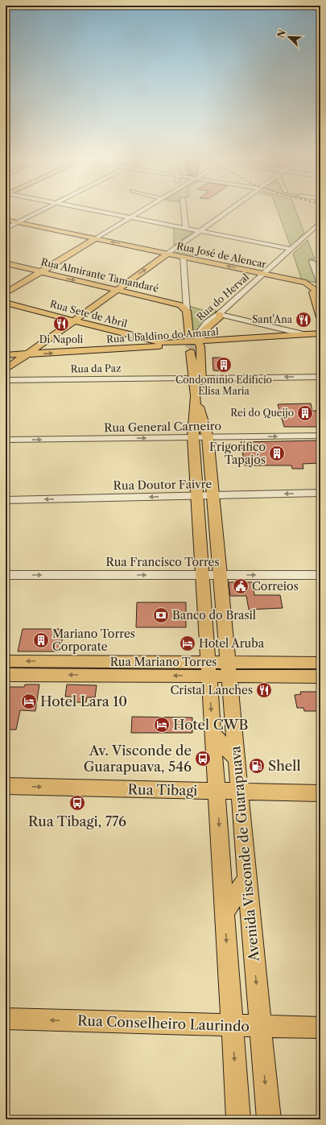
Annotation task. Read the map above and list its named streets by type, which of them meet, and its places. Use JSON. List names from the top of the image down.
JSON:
{
  "streets": {
    "main road": [
      "Rua José de Alencar",
      "Rua Almirante Tamandaré",
      "Rua Sete de Abril",
      "Rua Ubaldino do Amaral",
      "Rua Mariano Torres",
      "Rua Tibagi",
      "Avenida Visconde de Guarapuava",
      "Rua Conselheiro Laurindo"
    ],
    "street": [
      "Rua do Herval",
      "Rua da Paz",
      "Rua General Carneiro",
      "Rua Doutor Faivre",
      "Rua Francisco Torres"
    ]
  },
  "crossings": [
    ["Rua José de Alencar", "Rua do Herval"],
    ["Rua Sete de Abril", "Rua Ubaldino do Amaral"],
    ["Rua General Carneiro", "Avenida Visconde de Guarapuava"],
    ["Rua Doutor Faivre", "Avenida Visconde de Guarapuava"],
    ["Rua Francisco Torres", "Avenida Visconde de Guarapuava"],
    ["Rua Mariano Torres", "Avenida Visconde de Guarapuava"],
    ["Rua Tibagi", "Avenida Visconde de Guarapuava"],
    ["Avenida Visconde de Guarapuava", "Rua Conselheiro Laurindo"]
  ],
  "one_way": [
    "Rua José de Alencar",
    "Rua Almirante Tamandaré",
    "Rua Doutor Faivre",
    "Rua Francisco Torres",
    "Rua Mariano Torres",
    "Rua Tibagi",
    "Avenida Visconde de Guarapuava",
    "Rua Conselheiro Laurindo"
  ],
  "places": {
    "restaurant": ["Sant'Ana", "Di Napoli", "Cristal Lanches"],
    "building": [
      "Condomínio Edifício Elisa Maria",
      "Rei do Queijo",
      "Frigorífico Tapajós",
      "Mariano Torres Corporate"
    ],
    "public building": ["Correios"],
    "bank": ["Banco do Brasil"],
    "hotel": ["Hotel Aruba", "Hotel Lara 10", "Hotel CWB"],
    "bus stop": ["Av. Visconde de Guarapuava, 546", "Rua Tibagi, 776"],
    "fuel station": ["Shell"]
  },
  "north": "top left"
}
